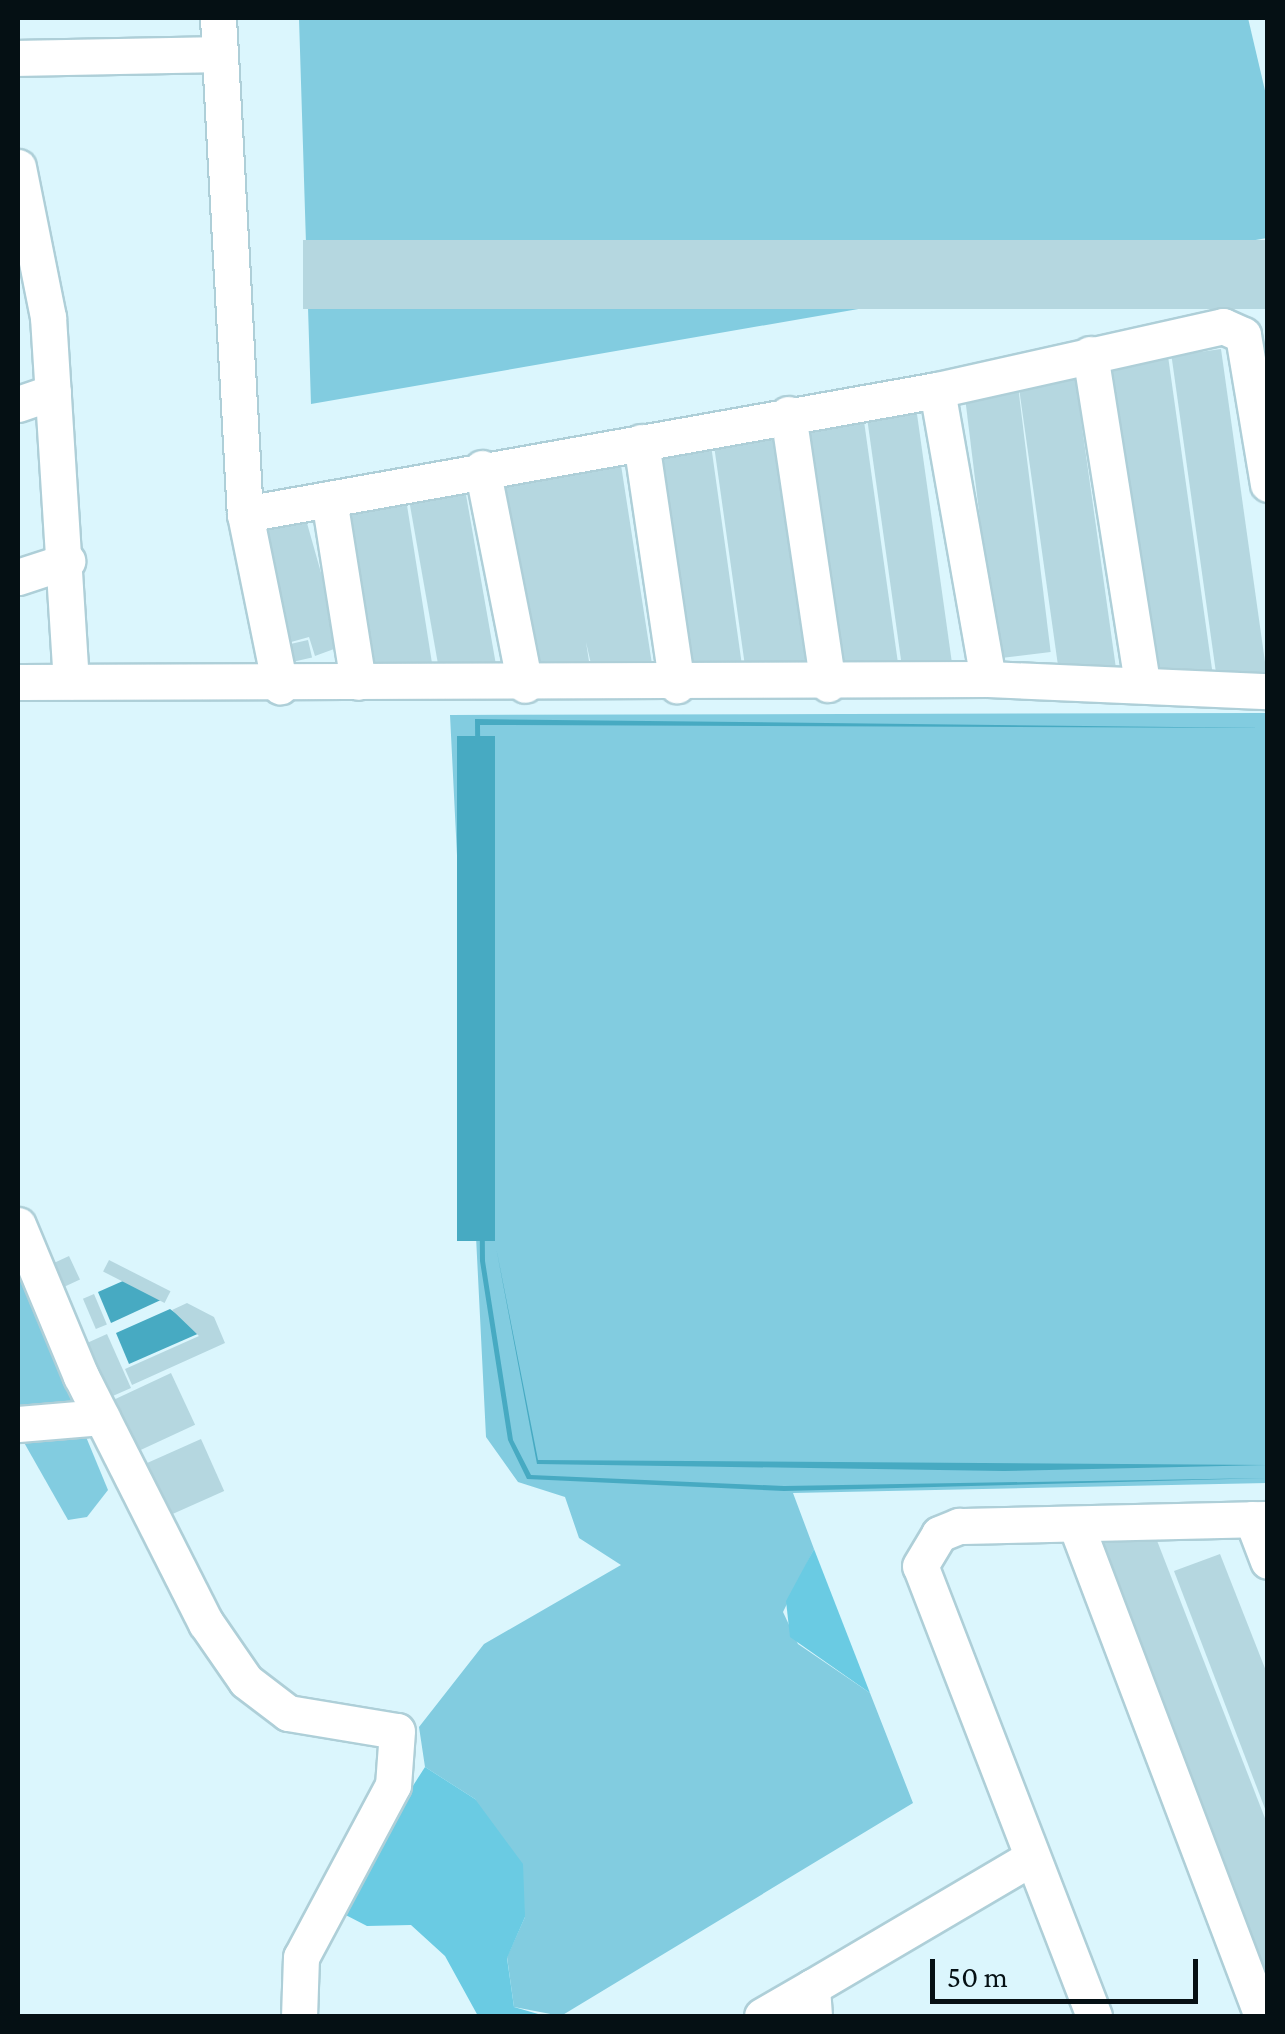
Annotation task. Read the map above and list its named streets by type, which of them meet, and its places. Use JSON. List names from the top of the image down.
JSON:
{
  "scale_bar": "50 m"
}
